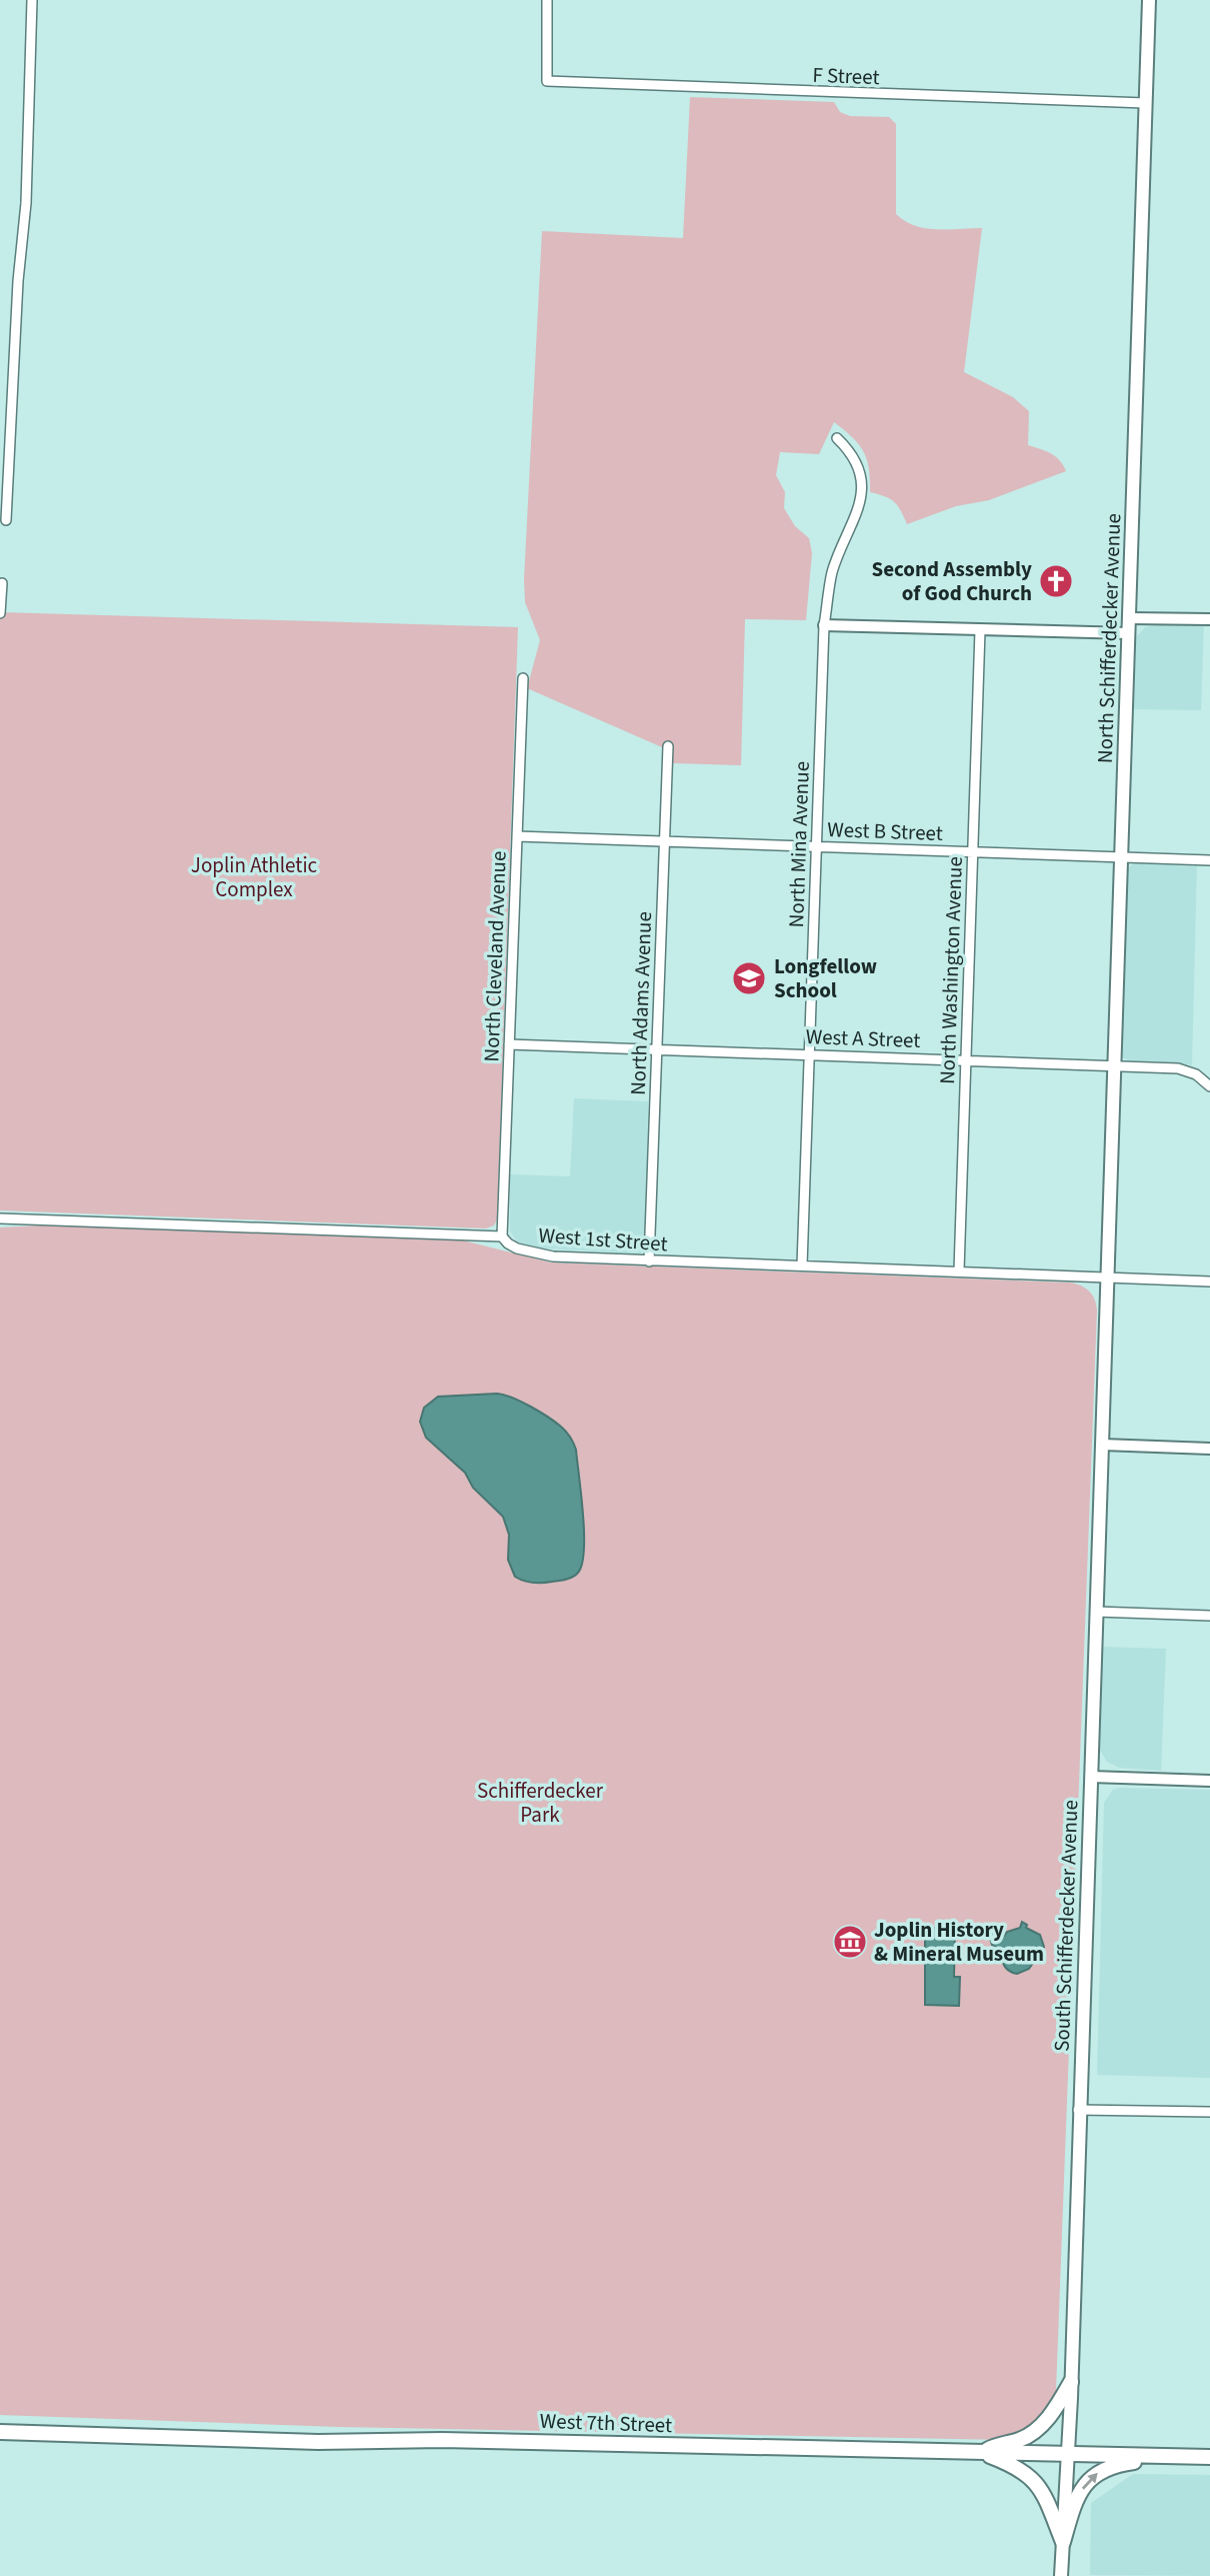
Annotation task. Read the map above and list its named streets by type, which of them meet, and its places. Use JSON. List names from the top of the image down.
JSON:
{
  "streets": {
    "main road": ["North Schifferdecker Avenue", "South Schifferdecker Avenue", "West 7th Street"],
    "street": [
      "F Street",
      "West B Street",
      "North Mina Avenue",
      "North Cleveland Avenue",
      "North Washington Avenue",
      "North Adams Avenue",
      "West A Street",
      "West 1st Street"
    ]
  },
  "crossings": [
    ["F Street", "North Schifferdecker Avenue"],
    ["North Schifferdecker Avenue", "West B Street"],
    ["North Schifferdecker Avenue", "West A Street"],
    ["North Schifferdecker Avenue", "West 1st Street"],
    ["North Schifferdecker Avenue", "South Schifferdecker Avenue"],
    ["West B Street", "North Mina Avenue"],
    ["West B Street", "North Cleveland Avenue"],
    ["West B Street", "North Washington Avenue"],
    ["West B Street", "North Adams Avenue"],
    ["North Mina Avenue", "West A Street"],
    ["North Mina Avenue", "West 1st Street"],
    ["North Cleveland Avenue", "West A Street"],
    ["North Cleveland Avenue", "West 1st Street"],
    ["North Washington Avenue", "West A Street"],
    ["North Washington Avenue", "West 1st Street"],
    ["North Adams Avenue", "West A Street"],
    ["North Adams Avenue", "West 1st Street"],
    ["West 1st Street", "South Schifferdecker Avenue"],
    ["South Schifferdecker Avenue", "West 7th Street"]
  ],
  "parks": ["Joplin Athletic Complex", "Schifferdecker Park"],
  "places": {
    "church": ["Second Assembly of God Church"],
    "school or university": ["Longfellow School"],
    "museum": ["Joplin History & Mineral Museum"]
  }
}
